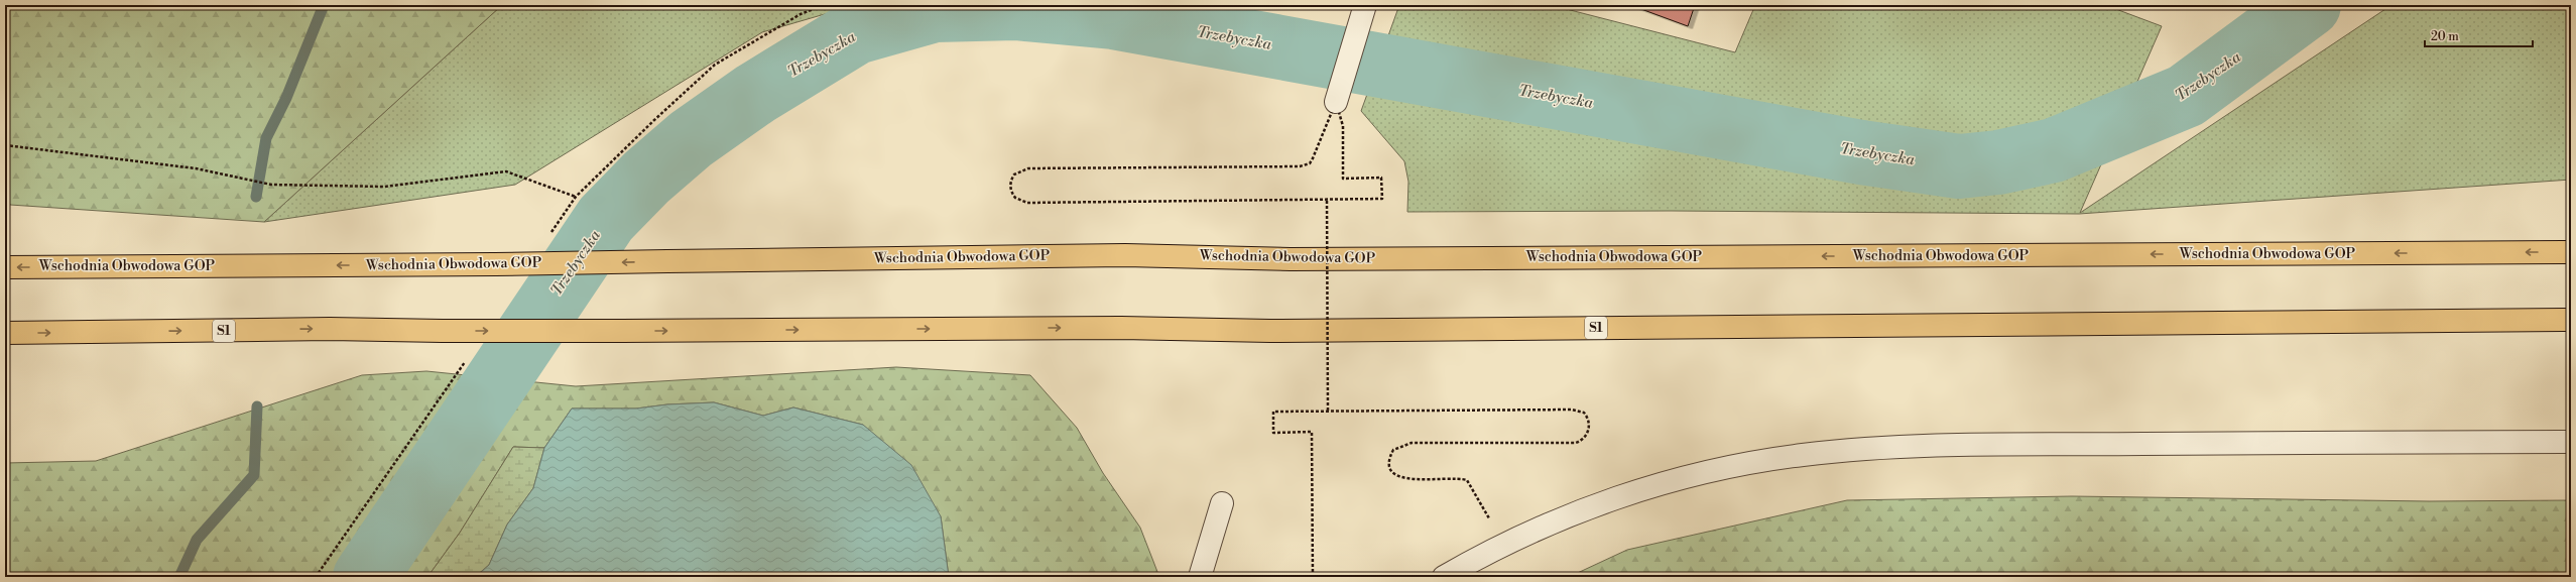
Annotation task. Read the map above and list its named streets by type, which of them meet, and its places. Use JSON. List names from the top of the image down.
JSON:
{
  "streets": {
    "highway": ["Wschodnia Obwodowa GOP", "S1"]
  },
  "water": ["Trzebyczka"],
  "scale_bar": "20 m"
}
